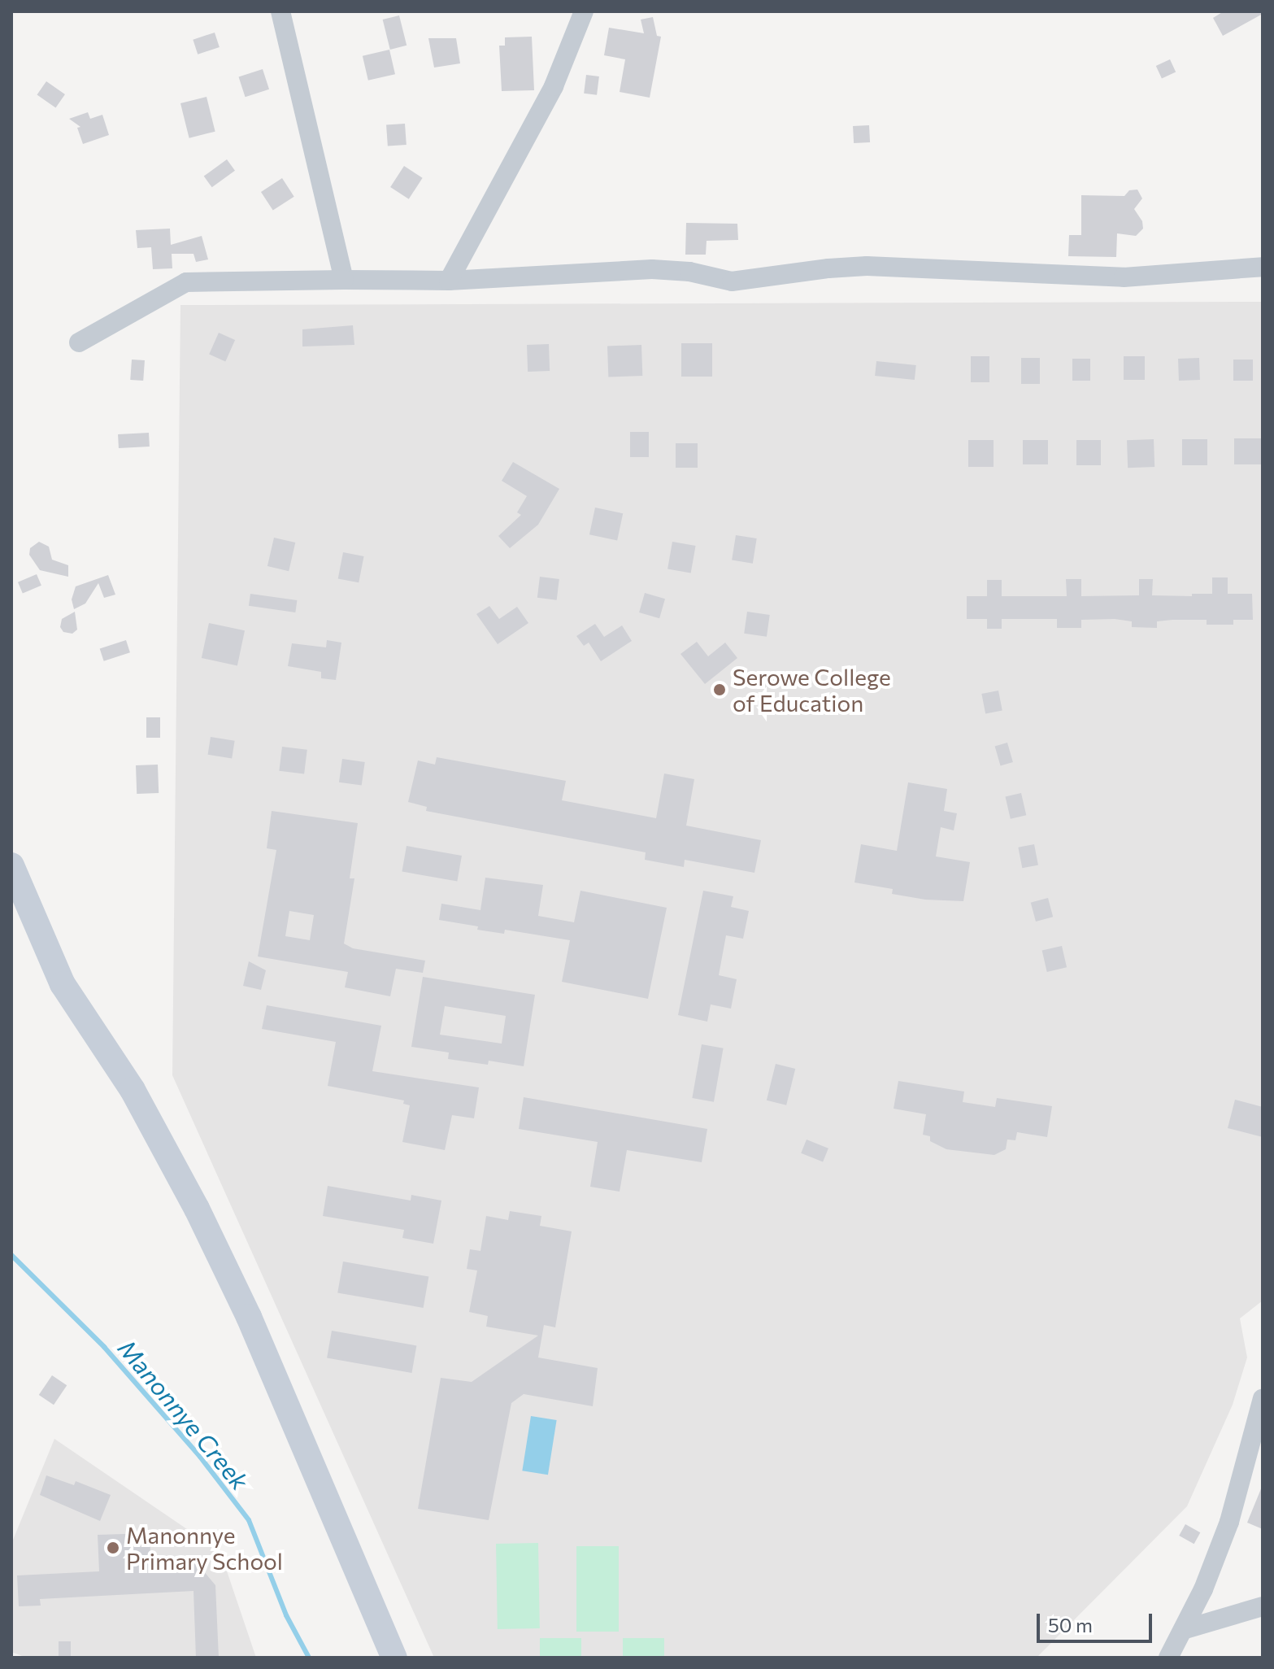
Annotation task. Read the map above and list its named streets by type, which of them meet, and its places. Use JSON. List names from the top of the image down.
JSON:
{
  "water": ["Manonnye Creek"],
  "places": ["Serowe College of Education", "Manonnye Primary School"],
  "scale_bar": "50 m"
}
